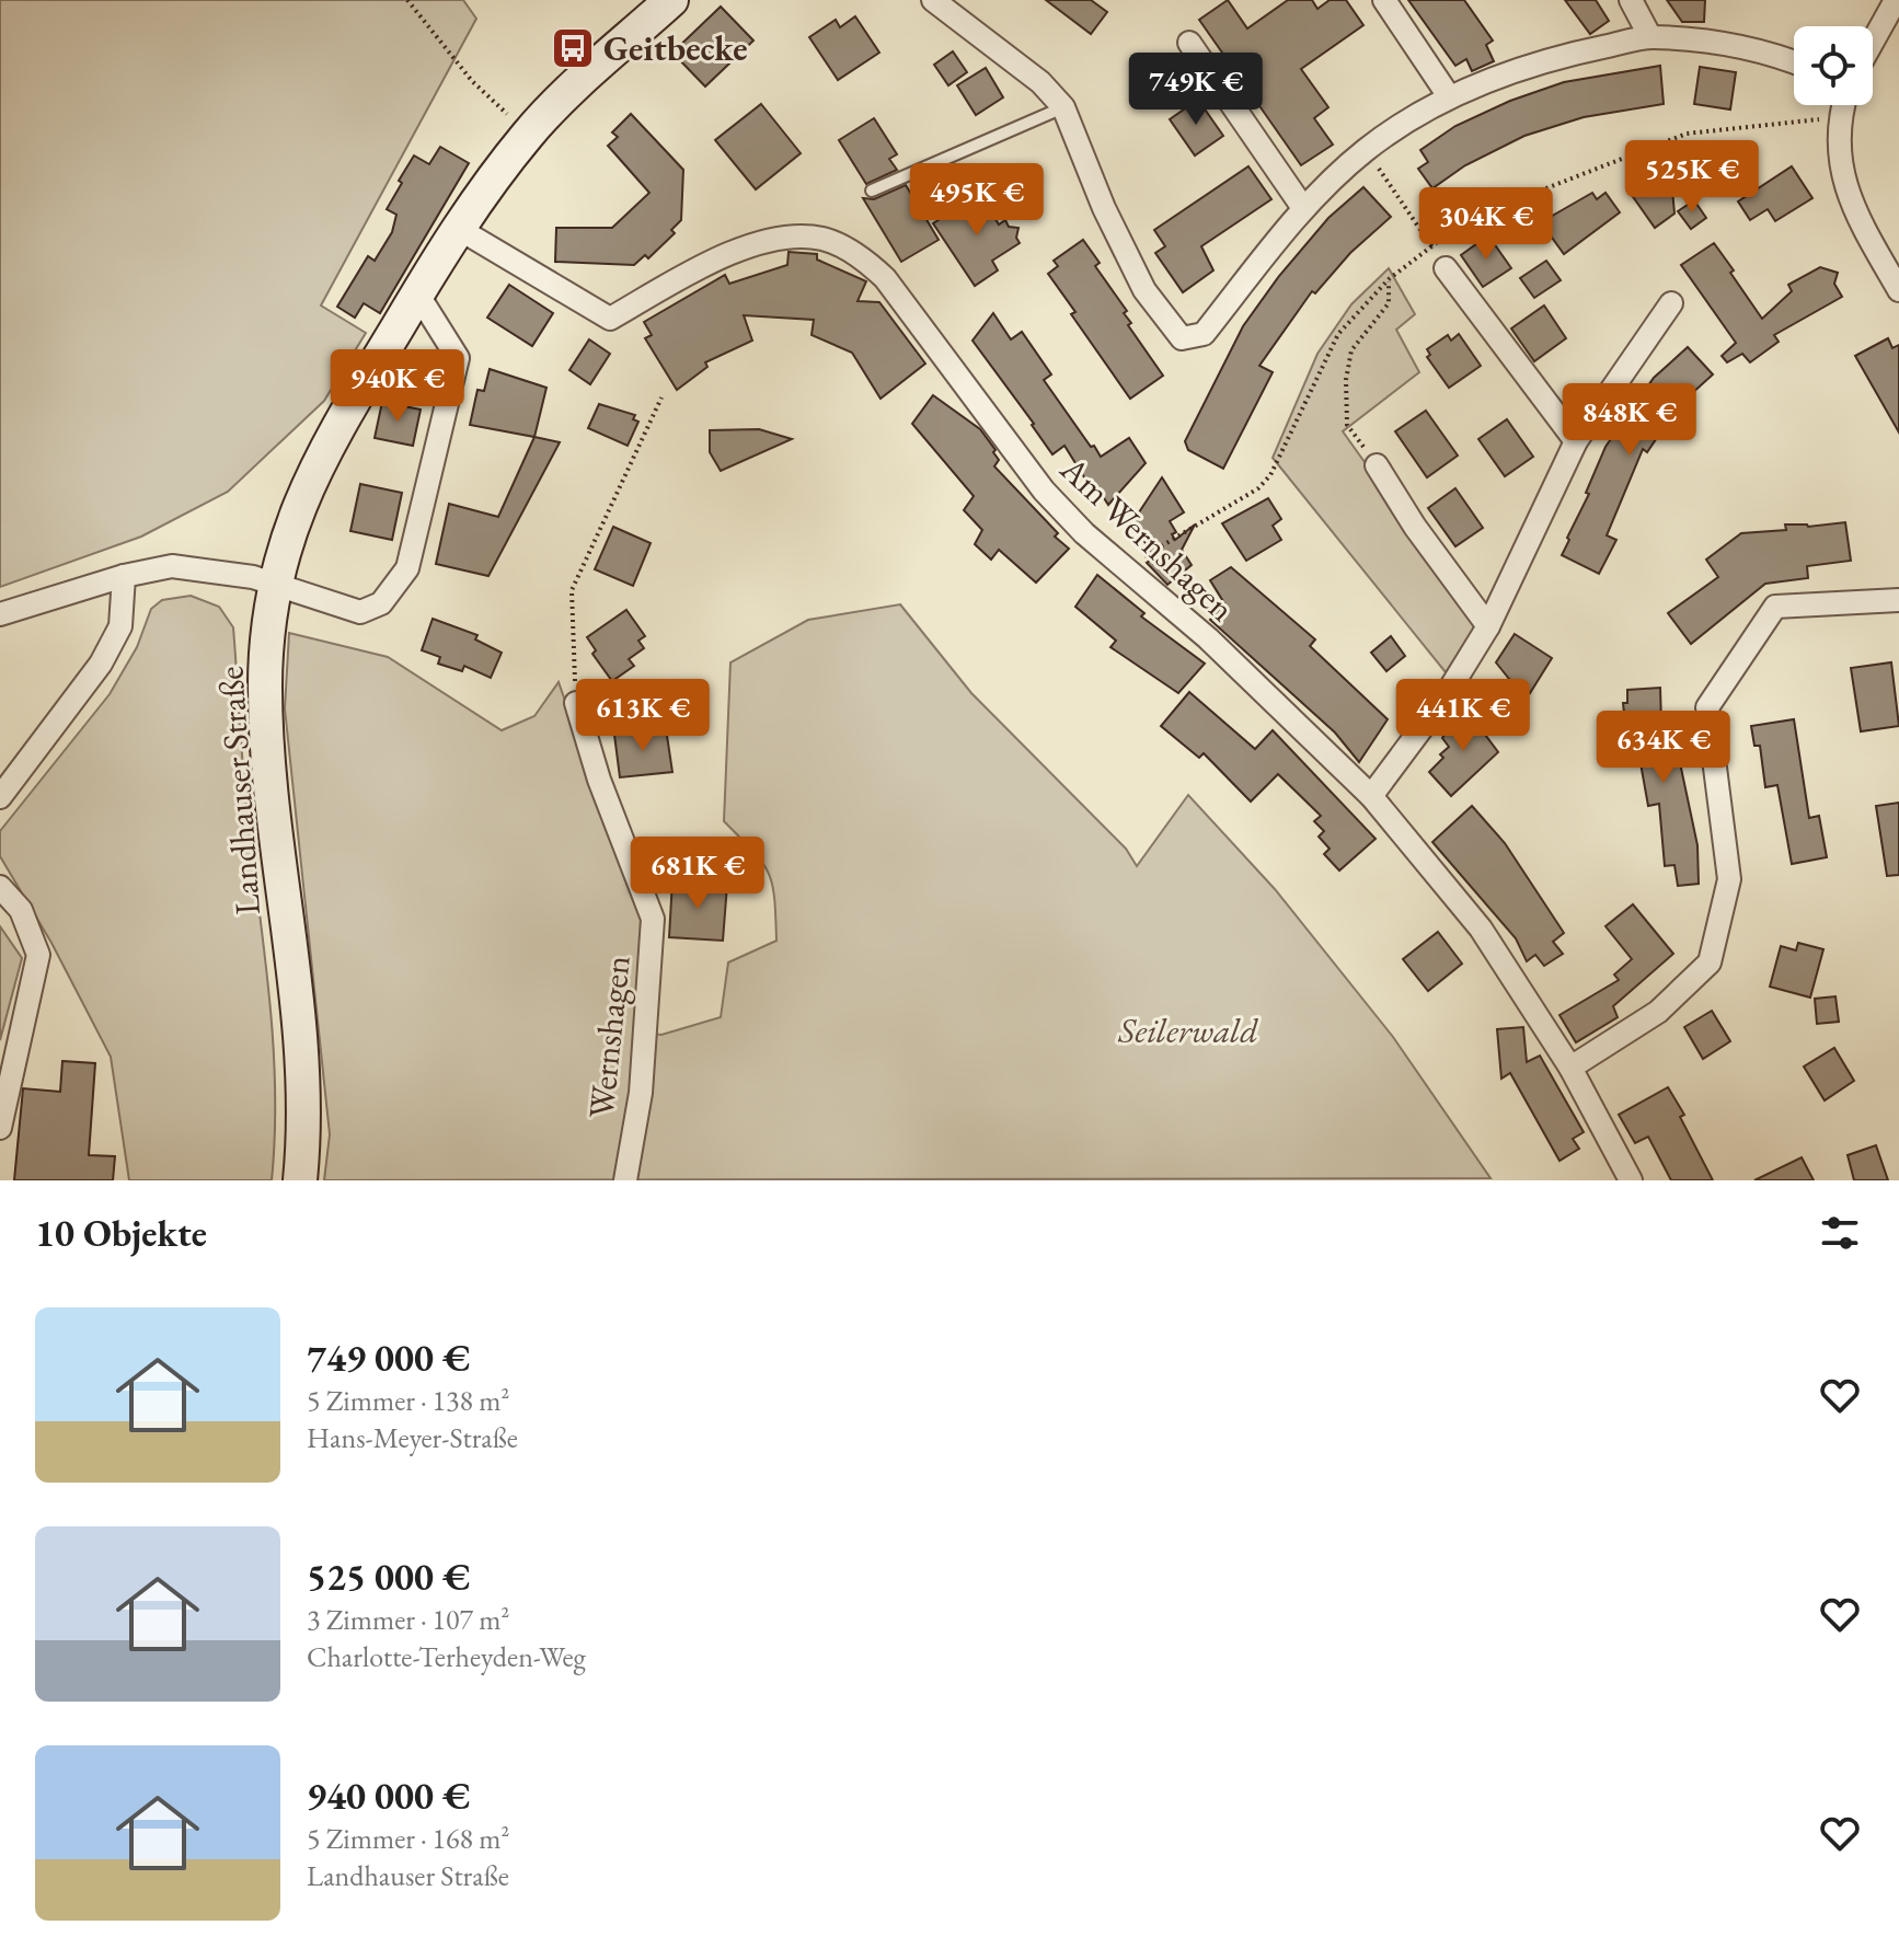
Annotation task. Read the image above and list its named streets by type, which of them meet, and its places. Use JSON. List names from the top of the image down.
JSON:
{
  "streets": {
    "street": ["Am Wernshagen", "Landhauser Straße", "Wernshagen"]
  },
  "parks": ["Seilerwald"],
  "places": {
    "bus stop": ["Geitbecke"]
  },
  "page": {
    "price": [
      "749K €",
      "525K €",
      "495K €",
      "304K €",
      "940K €",
      "848K €",
      "613K €",
      "441K €",
      "634K €",
      "681K €"
    ],
    "heading": "10 Objekte",
    "list": [
      {
        "name": "749 000 €",
        "note": "5 Zimmer · 138 m² · Hans-Meyer-Straße"
      },
      {
        "name": "525 000 €",
        "note": "3 Zimmer · 107 m² · Charlotte-Terheyden-Weg"
      },
      {
        "name": "940 000 €",
        "note": "5 Zimmer · 168 m² · Landhauser Straße"
      }
    ]
  }
}
